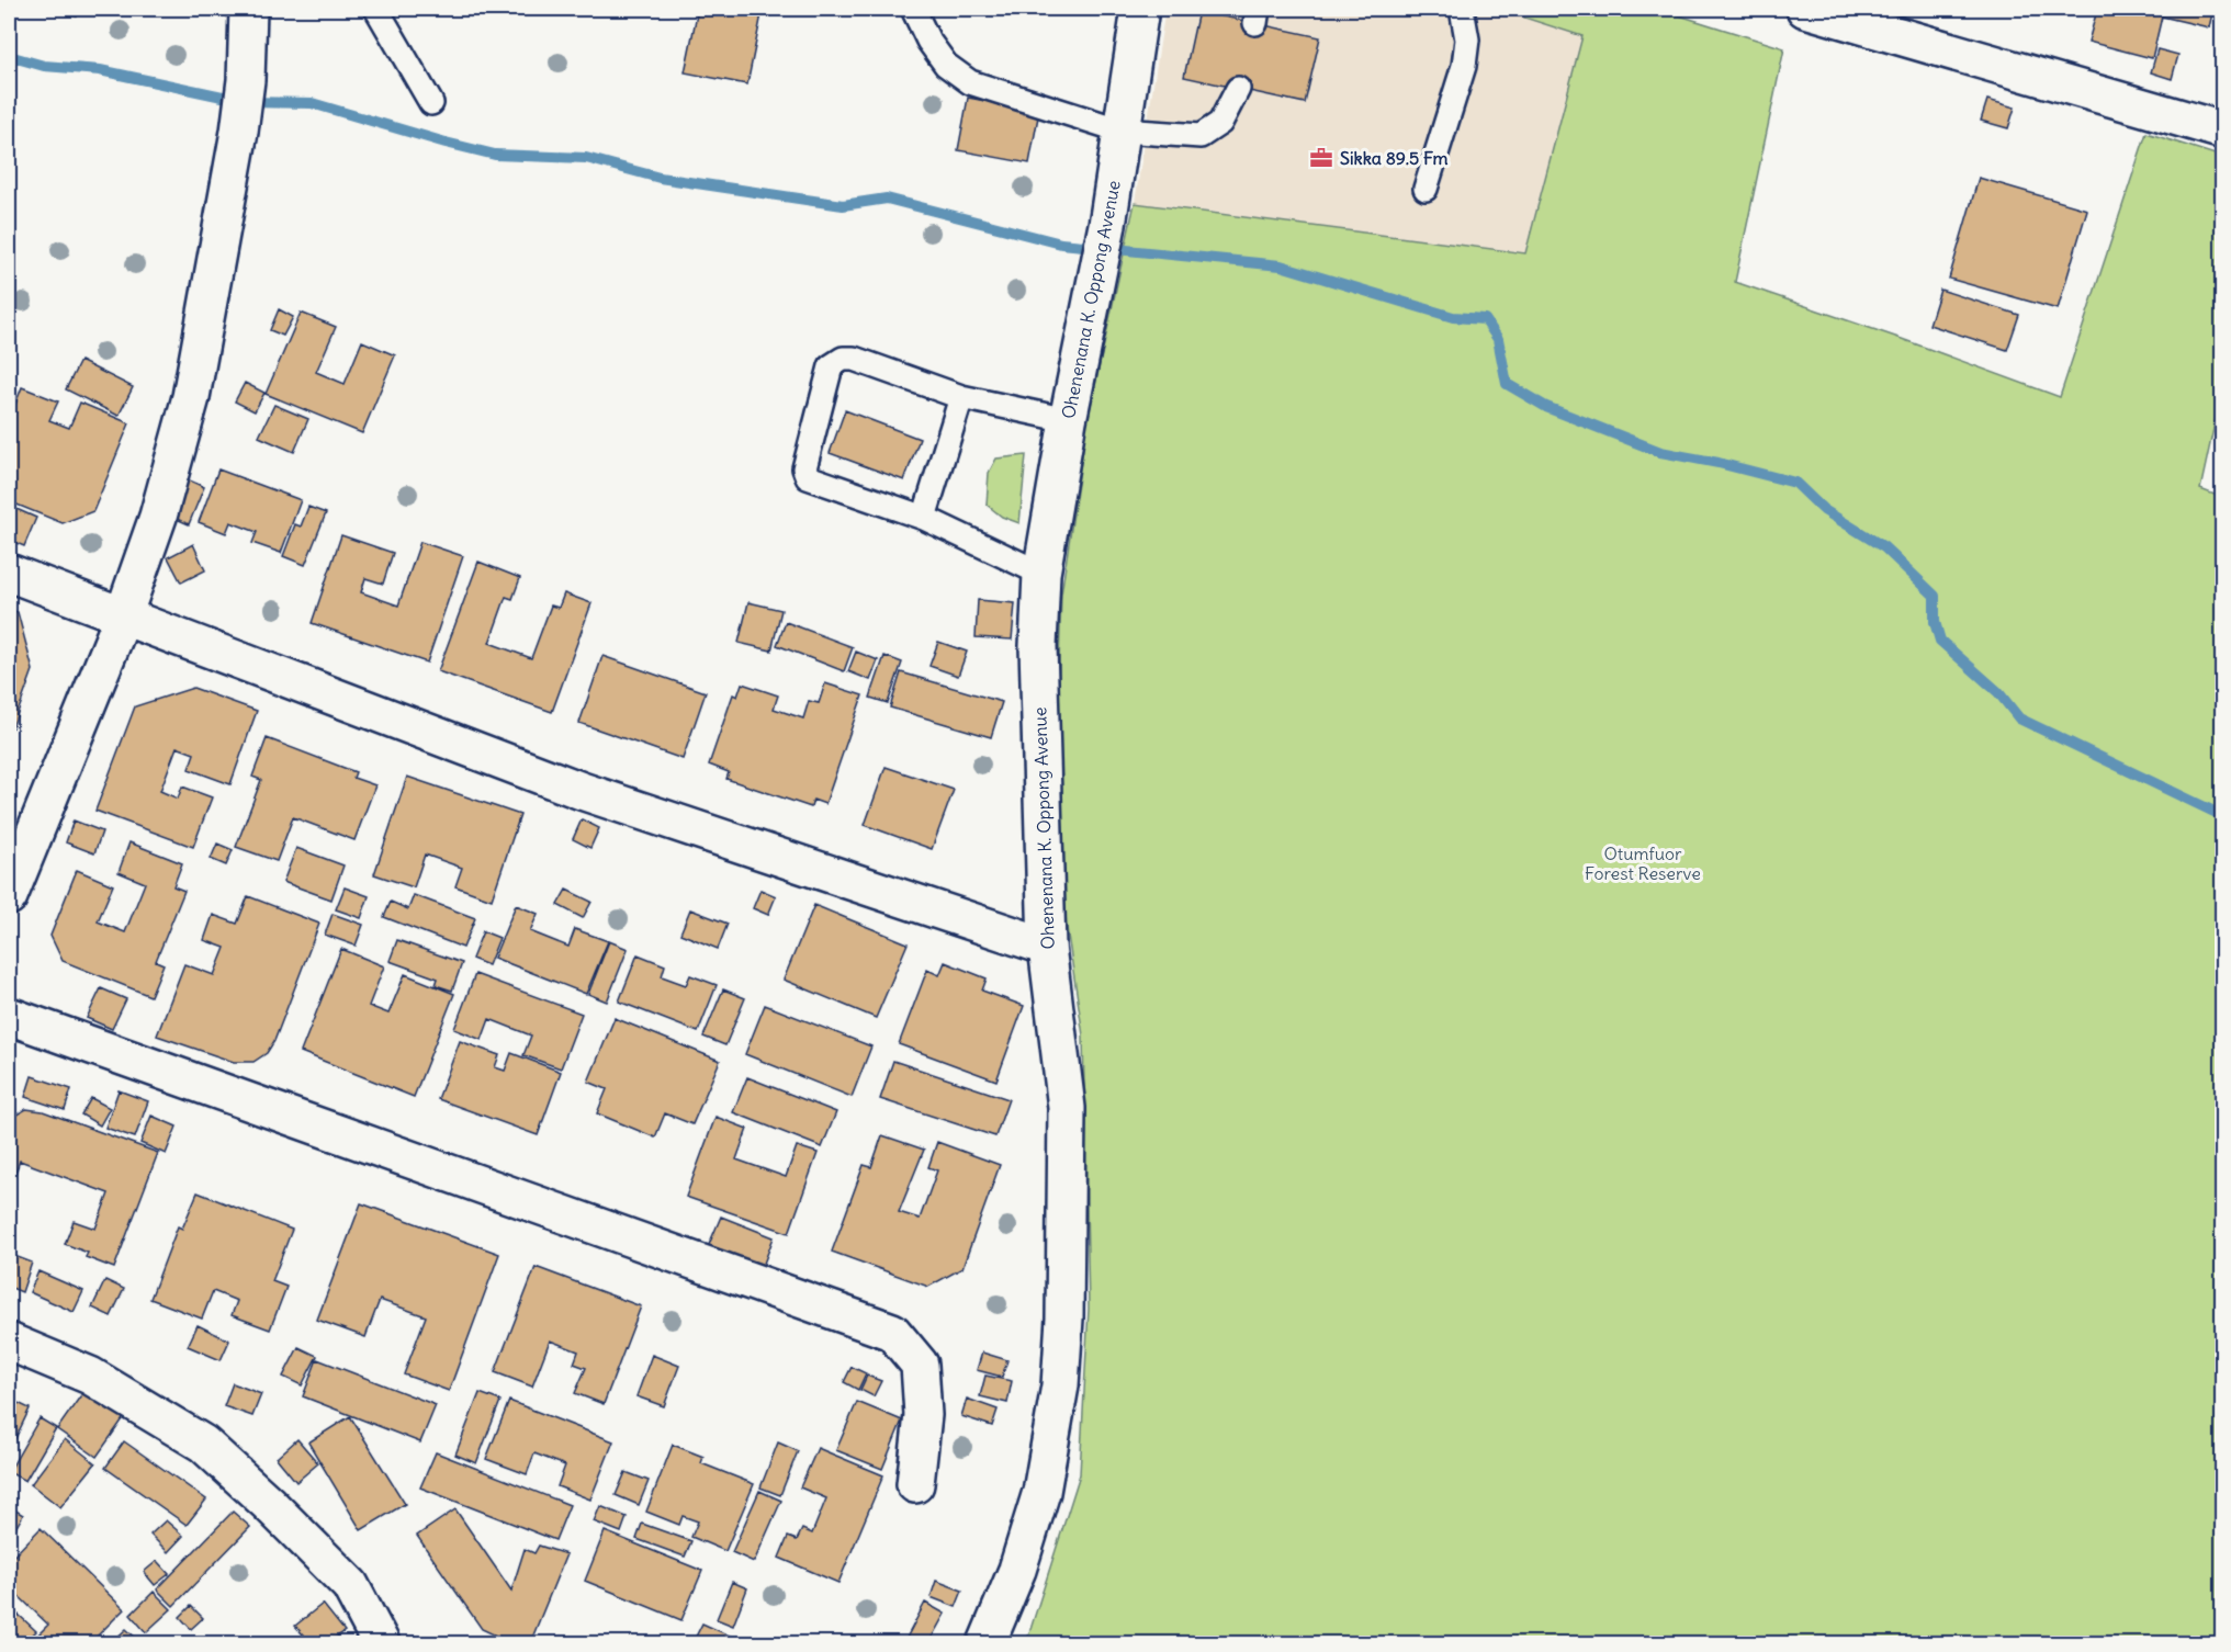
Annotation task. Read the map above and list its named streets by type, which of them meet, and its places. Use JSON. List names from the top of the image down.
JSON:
{
  "streets": {
    "street": ["Ohenenana K. Oppong Avenue"]
  },
  "parks": ["Otumfuor Forest Reserve"],
  "places": {
    "office": ["Sikka 89.5 Fm"]
  }
}
